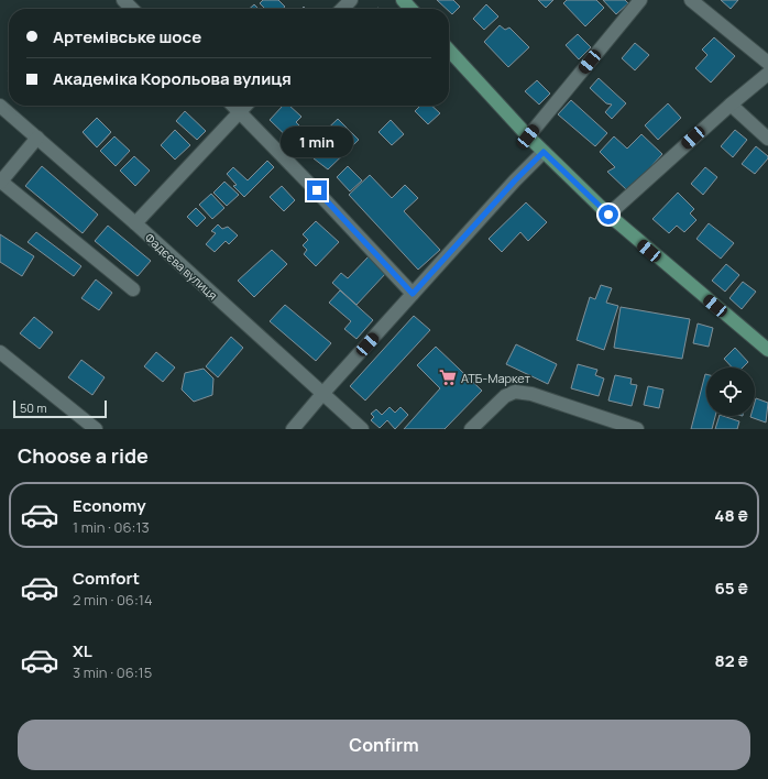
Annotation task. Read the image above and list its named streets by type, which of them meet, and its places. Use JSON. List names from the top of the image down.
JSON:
{
  "streets": {
    "street": ["Фадєєва вулиця"]
  },
  "places": {
    "supermarket": ["АТБ-Маркет"]
  },
  "scale_bar": "50 m",
  "page": {
    "banner": ["Артемівське шосе", "Академіка Корольова вулиця"],
    "bubble": "1 min",
    "scale": "50 m",
    "heading": "Choose a ride",
    "list": [
      {
        "name": "Economy",
        "note": "1 min · 06:13",
        "value": "48 ₴"
      },
      {
        "name": "Comfort",
        "note": "2 min · 06:14",
        "value": "65 ₴"
      },
      {
        "name": "XL",
        "note": "3 min · 06:15",
        "value": "82 ₴"
      }
    ],
    "buttons": "Confirm"
  }
}
